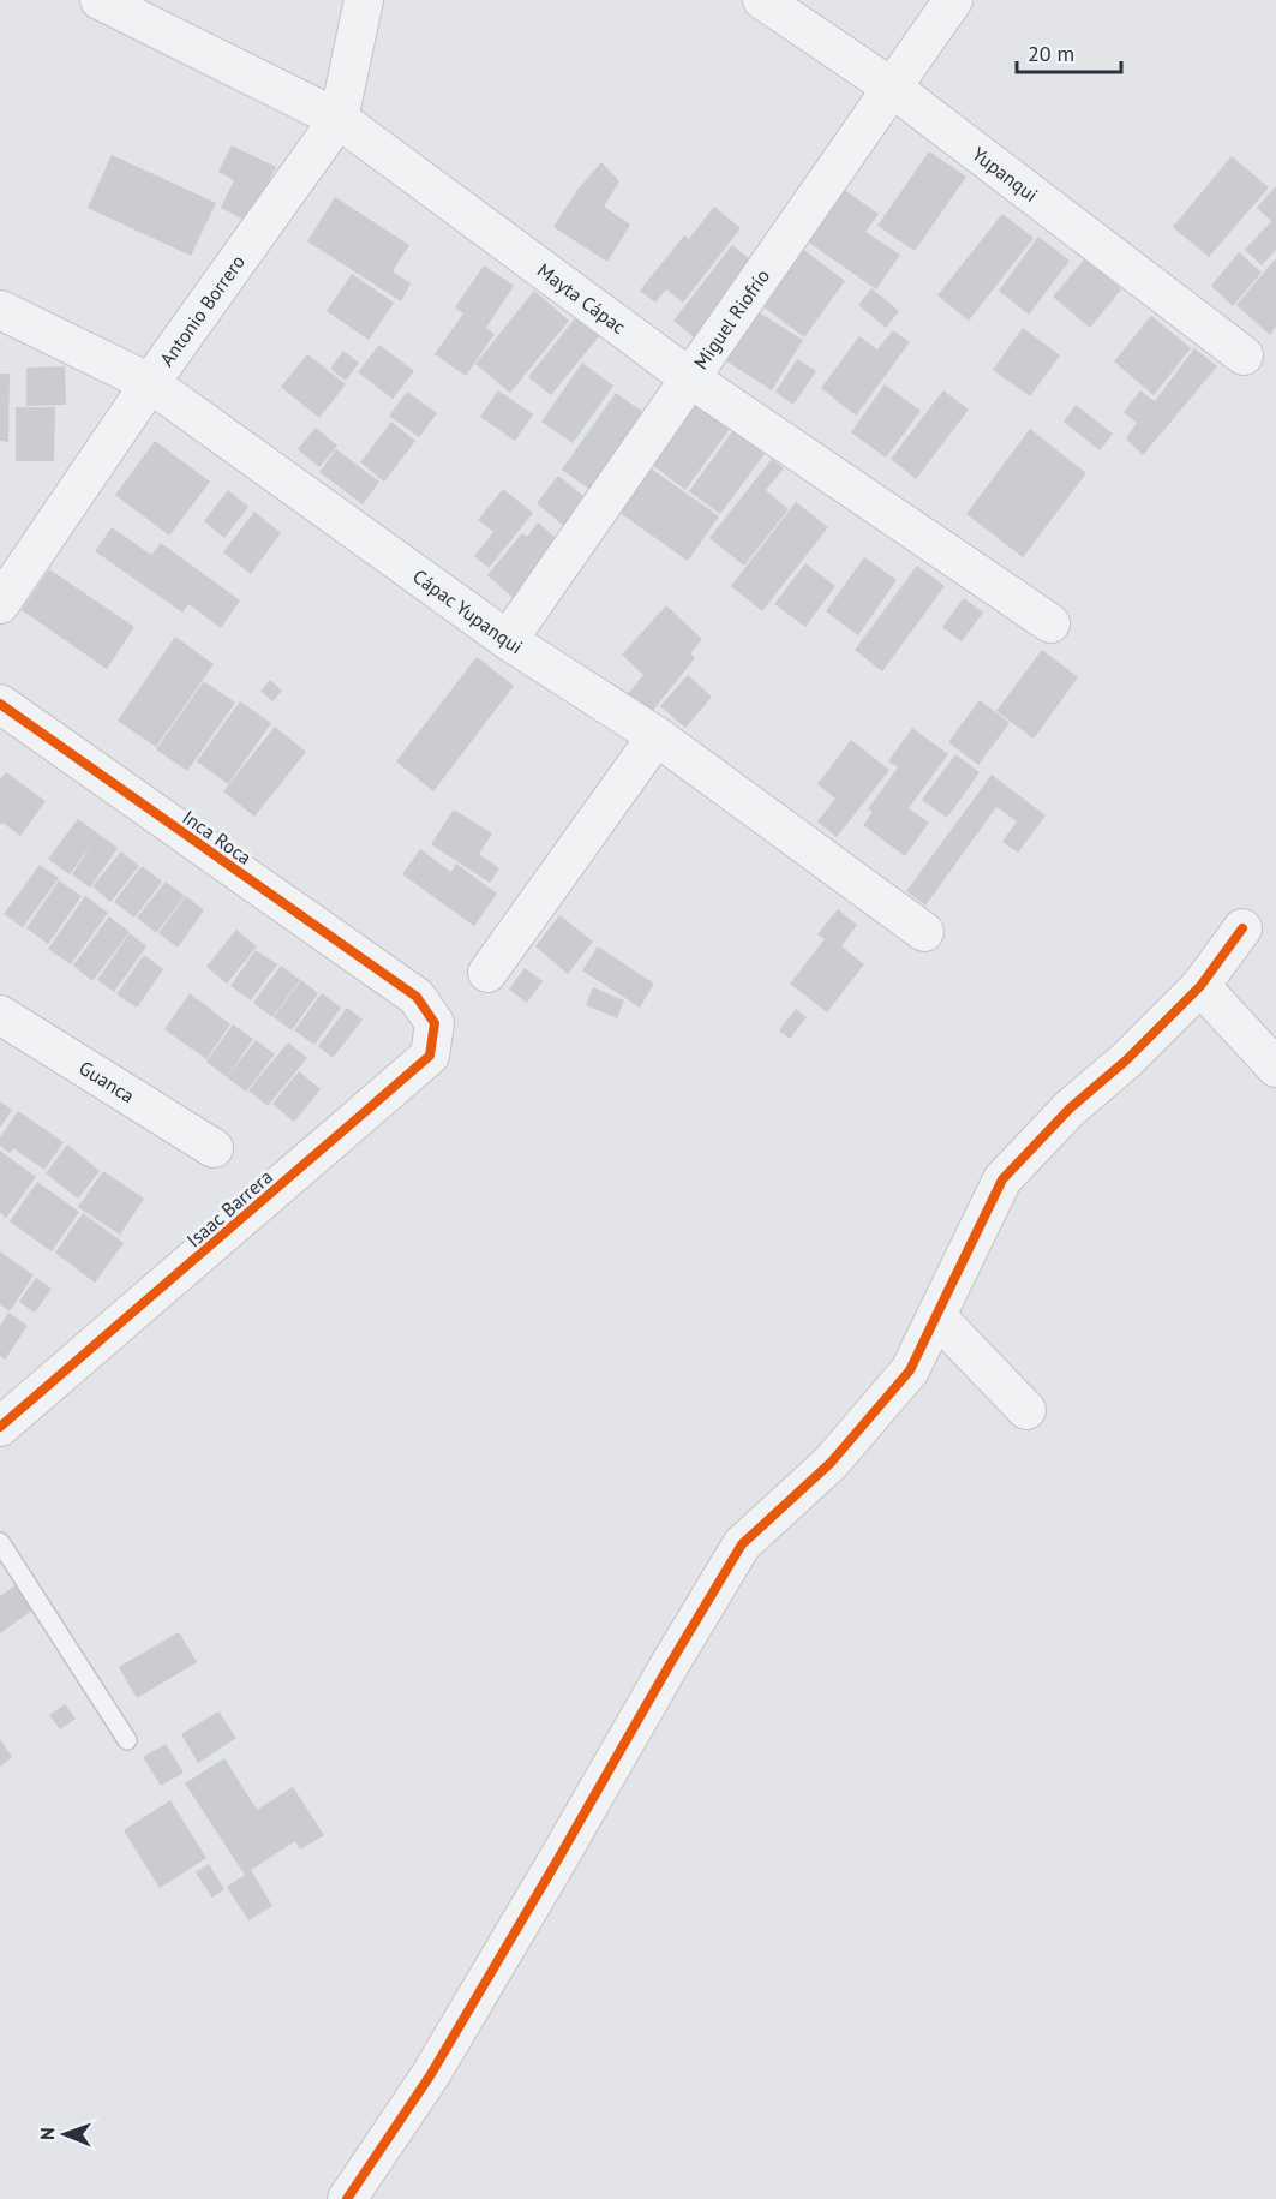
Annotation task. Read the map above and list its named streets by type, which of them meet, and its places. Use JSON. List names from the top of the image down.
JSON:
{
  "streets": {
    "street": [
      "Yupanqui",
      "Mayta Cápac",
      "Antonio Borrero",
      "Miguel Riofrío",
      "Cápac Yupanqui",
      "Inca Roca",
      "Guanca",
      "Isaac Barrera"
    ]
  },
  "crossings": [
    ["Yupanqui", "Miguel Riofrío"],
    ["Mayta Cápac", "Antonio Borrero"],
    ["Mayta Cápac", "Miguel Riofrío"],
    ["Antonio Borrero", "Cápac Yupanqui"],
    ["Miguel Riofrío", "Cápac Yupanqui"],
    ["Inca Roca", "Isaac Barrera"]
  ],
  "scale_bar": "20 m",
  "north": "left"
}
